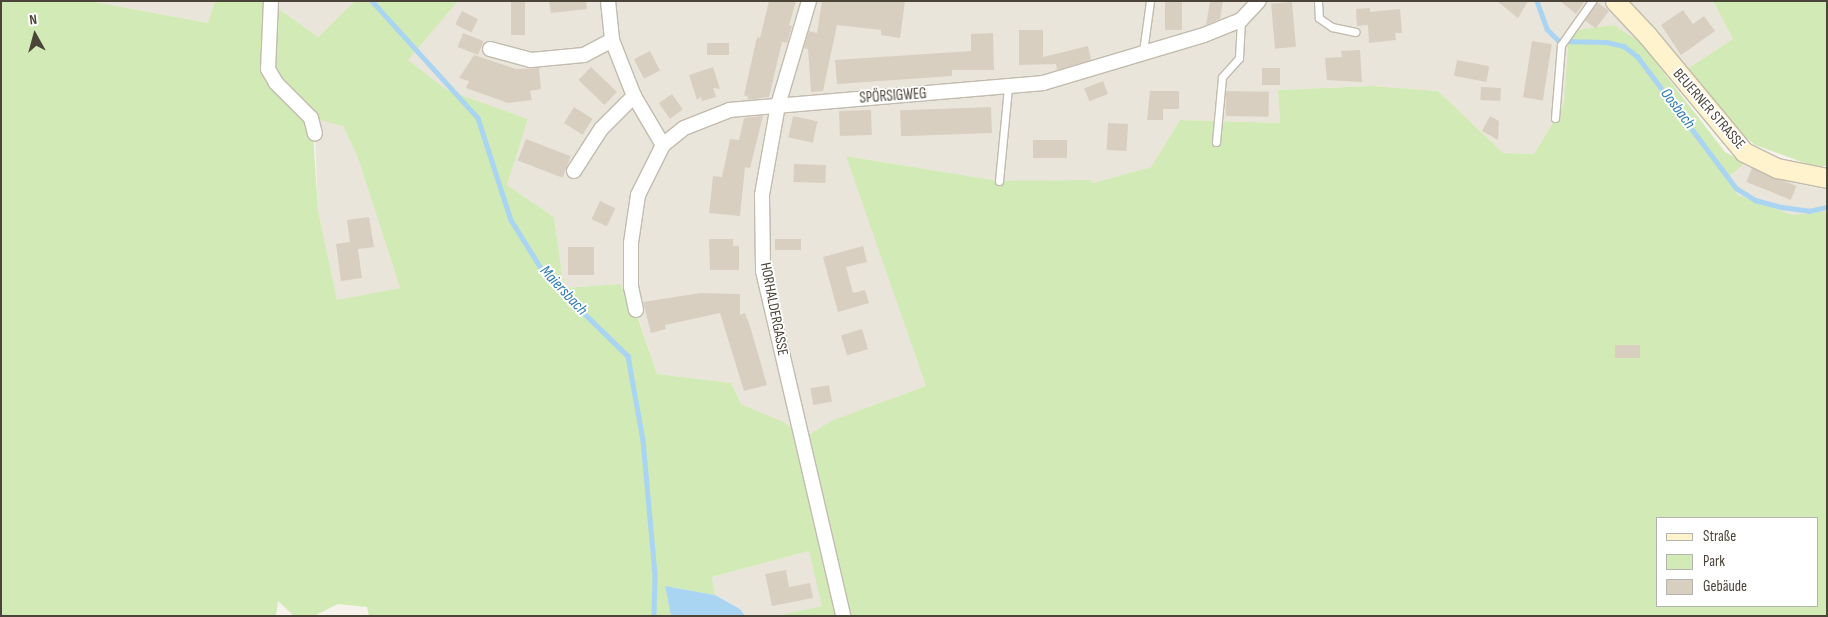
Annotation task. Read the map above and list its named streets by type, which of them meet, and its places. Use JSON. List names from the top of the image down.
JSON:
{
  "streets": {
    "main road": ["BEUERNER STRASSE"],
    "street": ["SPÖRSIGWEG", "HORHALDERGASSE"]
  },
  "crossings": [
    ["SPÖRSIGWEG", "HORHALDERGASSE"]
  ],
  "water": ["Oosbach", "Maiersbach"],
  "legend": ["Straße", "Park", "Gebäude"],
  "north": "top"
}
